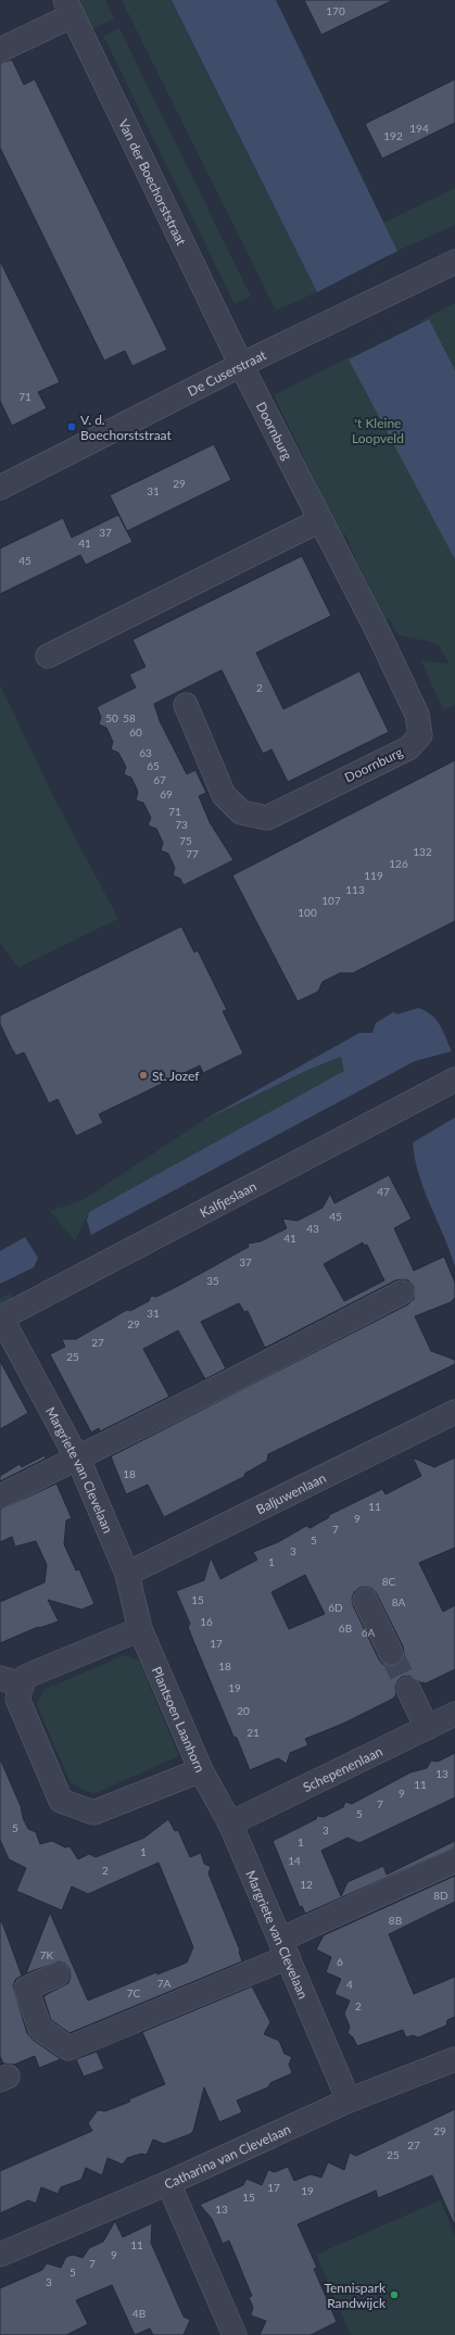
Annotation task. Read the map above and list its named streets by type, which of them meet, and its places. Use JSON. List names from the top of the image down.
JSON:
{
  "streets": {
    "street": [
      "Van der Boechorststraat",
      "De Cuserstraat",
      "Doornburg",
      "Kalfjeslaan",
      "Margriete van Clevelaan",
      "Baljuwenlaan",
      "Plantsoen Laanhorn",
      "Schepenenlaan",
      "Catharina van Clevelaan"
    ]
  },
  "crossings": [
    ["Van der Boechorststraat", "De Cuserstraat"],
    ["Van der Boechorststraat", "Doornburg"],
    ["De Cuserstraat", "Doornburg"],
    ["Kalfjeslaan", "Margriete van Clevelaan"],
    ["Margriete van Clevelaan", "Baljuwenlaan"],
    ["Margriete van Clevelaan", "Plantsoen Laanhorn"],
    ["Margriete van Clevelaan", "Schepenenlaan"],
    ["Margriete van Clevelaan", "Catharina van Clevelaan"]
  ],
  "parks": ["'t Kleine Loopveld"],
  "places": {
    "transit": ["V. d. Boechorststraat"],
    "other": ["St. Jozef", "Tennispark Randwijck"]
  },
  "house_numbers": [
    "170",
    "194",
    "192",
    "71",
    "29",
    "31",
    "37",
    "41",
    "45",
    "2",
    "50",
    "58",
    "60",
    "63",
    "65",
    "67",
    "69",
    "71",
    "73",
    "75",
    "132",
    "77",
    "126",
    "119",
    "113",
    "107",
    "100",
    "47",
    "45",
    "43",
    "41",
    "37",
    "35",
    "31",
    "29",
    "27",
    "25",
    "18",
    "11",
    "9",
    "7",
    "5",
    "3",
    "1",
    "8C",
    "15",
    "8A",
    "6D",
    "16",
    "6B",
    "6A",
    "17",
    "18",
    "19",
    "20",
    "21",
    "13",
    "11",
    "9",
    "7",
    "5",
    "5",
    "3",
    "1",
    "1",
    "14",
    "2",
    "12",
    "8D",
    "8B",
    "7K",
    "6",
    "7A",
    "4",
    "7C",
    "2",
    "29",
    "27",
    "25",
    "17",
    "19",
    "15",
    "13",
    "11",
    "9",
    "7",
    "5",
    "3",
    "4B"
  ]
}
